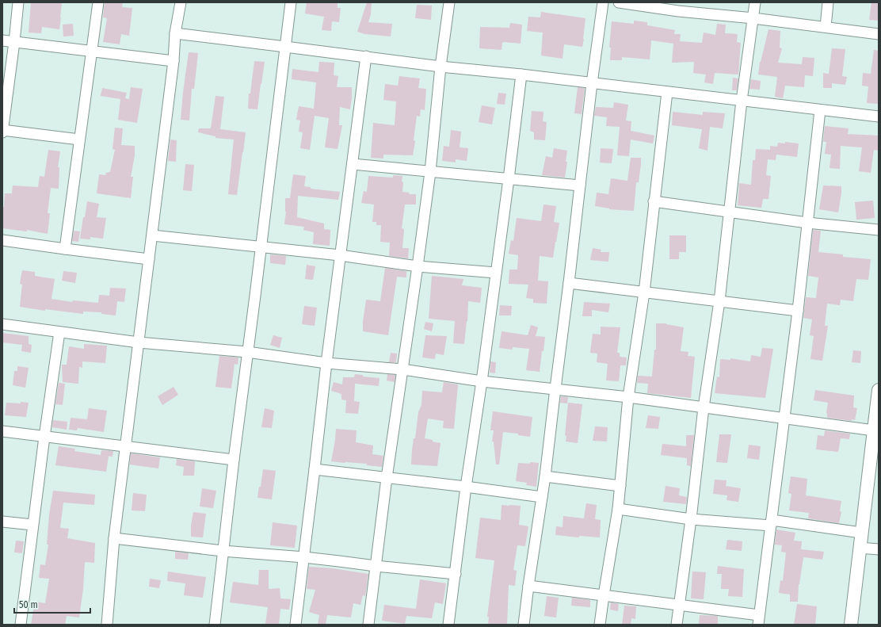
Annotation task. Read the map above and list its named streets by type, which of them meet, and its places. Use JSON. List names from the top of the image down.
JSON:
{
  "scale_bar": "50 m"
}
